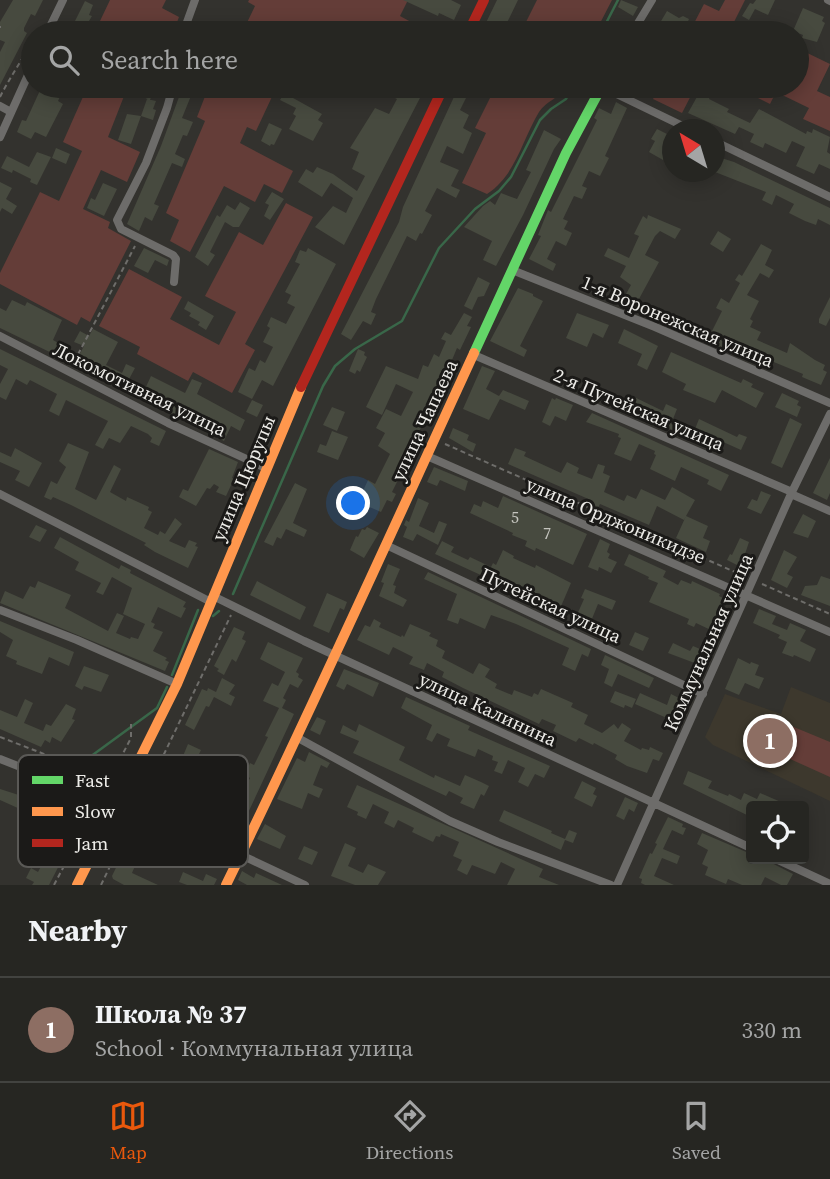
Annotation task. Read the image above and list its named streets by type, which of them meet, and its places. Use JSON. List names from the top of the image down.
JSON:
{
  "streets": {
    "street": [
      "1-я Воронежская улица",
      "Локомотивная улица",
      "2-я Путейская улица",
      "улица Чапаева",
      "улица Цюрупы",
      "улица Орджоникидзе",
      "Путейская улица",
      "Коммунальная улица",
      "улица Калинина"
    ]
  },
  "crossings": [
    ["1-я Воронежская улица", "улица Чапаева"],
    ["Локомотивная улица", "улица Цюрупы"],
    ["2-я Путейская улица", "улица Чапаева"],
    ["2-я Путейская улица", "Коммунальная улица"],
    ["улица Чапаева", "улица Орджоникидзе"],
    ["улица Чапаева", "Путейская улица"],
    ["улица Чапаева", "улица Калинина"],
    ["улица Цюрупы", "улица Калинина"],
    ["улица Орджоникидзе", "Коммунальная улица"],
    ["Путейская улица", "Коммунальная улица"],
    ["Коммунальная улица", "улица Калинина"]
  ],
  "house_numbers": ["5", "7"],
  "legend": ["Fast", "Slow", "Jam"],
  "north": "top left",
  "page": {
    "search": "Search here",
    "pins": "1",
    "heading": "Nearby",
    "list": [
      {
        "mark": "1",
        "name": "Школа № 37",
        "note": "School · Коммунальная улица",
        "value": "330 m"
      }
    ],
    "nav": ["Map", "Directions", "Saved"]
  }
}
